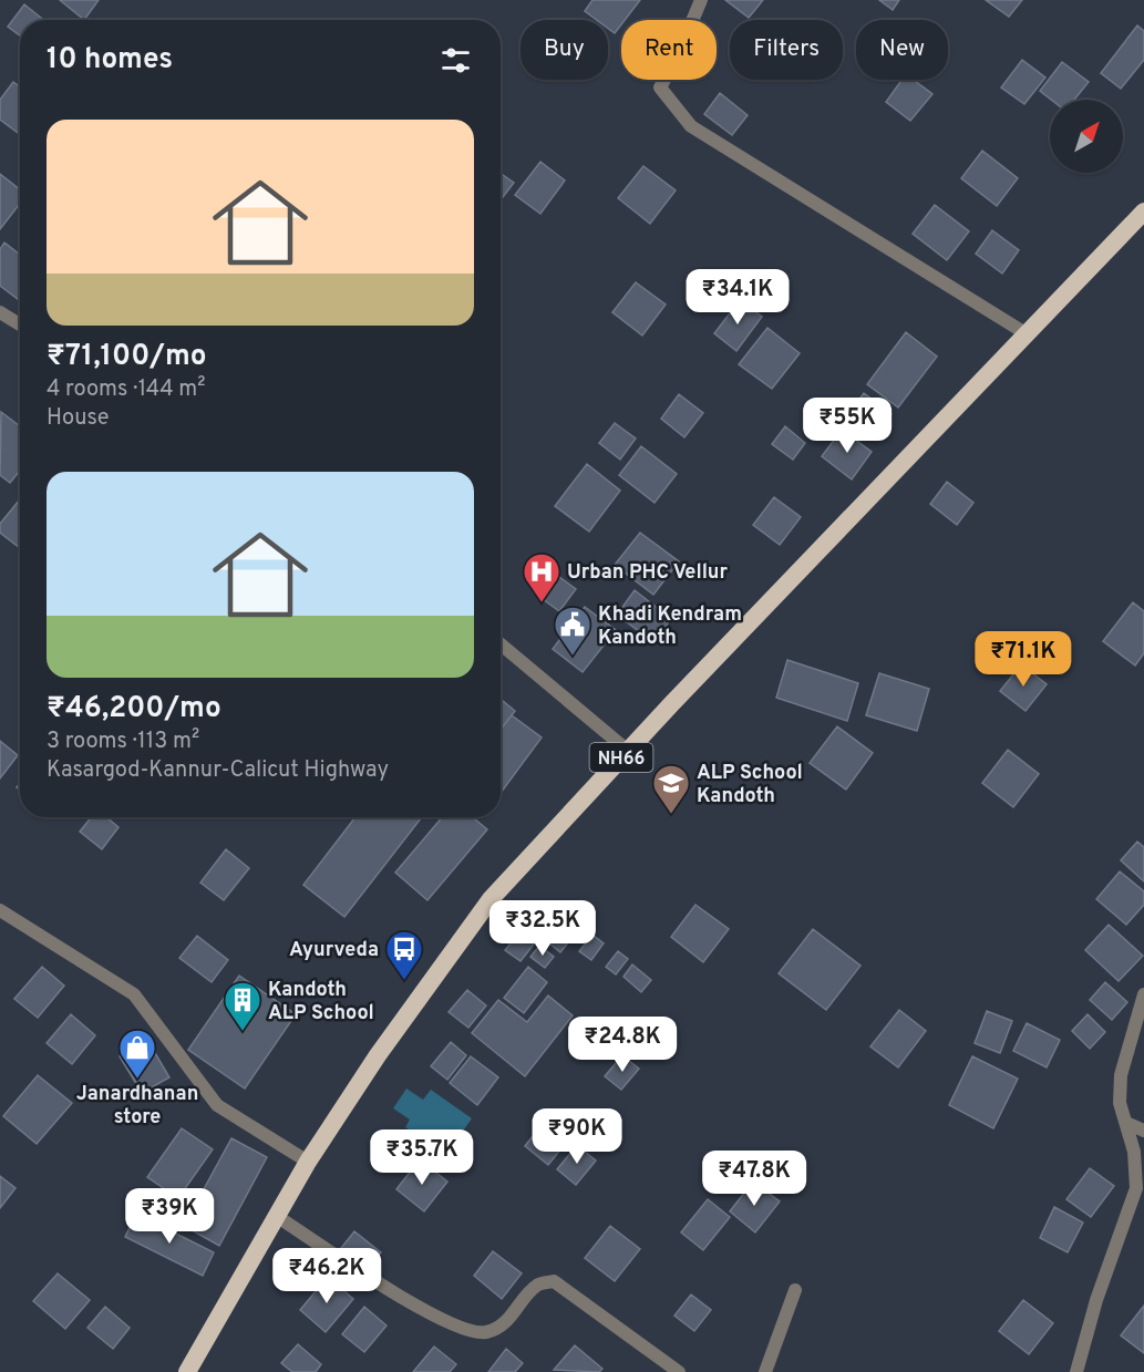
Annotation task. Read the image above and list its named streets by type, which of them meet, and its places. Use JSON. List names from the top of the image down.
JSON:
{
  "streets": {
    "highway": ["NH66"]
  },
  "places": {
    "hospital": ["Urban PHC Vellur"],
    "public building": ["Khadi Kendram Kandoth"],
    "school or university": ["ALP School Kandoth"],
    "bus stop": ["Ayurveda"],
    "building": ["Kandoth ALP School"],
    "shop": ["Janardhanan store"]
  },
  "north": "top right",
  "page": {
    "chip": [
      "Buy",
      "Rent",
      "Filters",
      "New"
    ],
    "heading": "10 homes",
    "list": [
      {
        "name": "₹71,100/mo",
        "note": "4 rooms · 144 m² · House"
      },
      {
        "name": "₹46,200/mo",
        "note": "3 rooms · 113 m² · Kasargod-Kannur-Calicut Highway"
      }
    ],
    "price": [
      "₹34.1K",
      "₹55K",
      "₹71.1K",
      "₹32.5K",
      "₹24.8K",
      "₹90K",
      "₹35.7K",
      "₹47.8K",
      "₹39K",
      "₹46.2K"
    ]
  }
}
